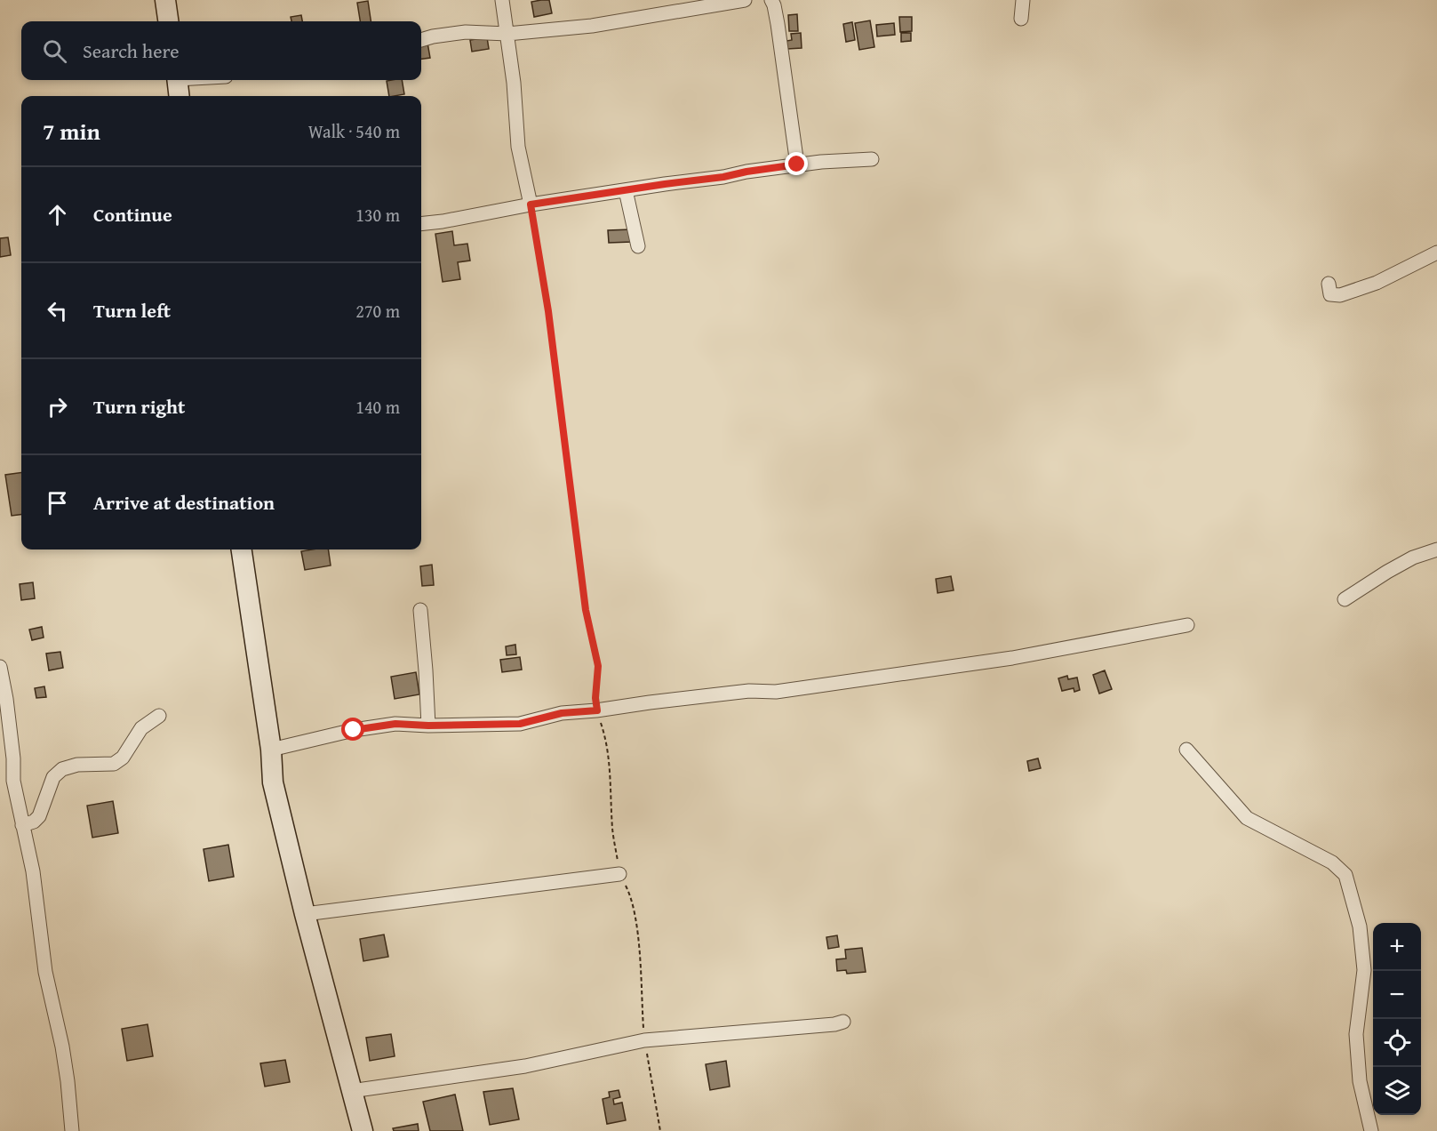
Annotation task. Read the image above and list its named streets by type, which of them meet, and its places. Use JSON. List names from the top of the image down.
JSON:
{
  "page": {
    "search": "Search here",
    "heading": ["7 min", "Walk · 540 m"],
    "list": [
      ["Continue", "130 m"],
      ["Turn left", "270 m"],
      ["Turn right", "140 m"],
      "Arrive at destination"
    ],
    "map_buttons": ["+", "−"]
  }
}
